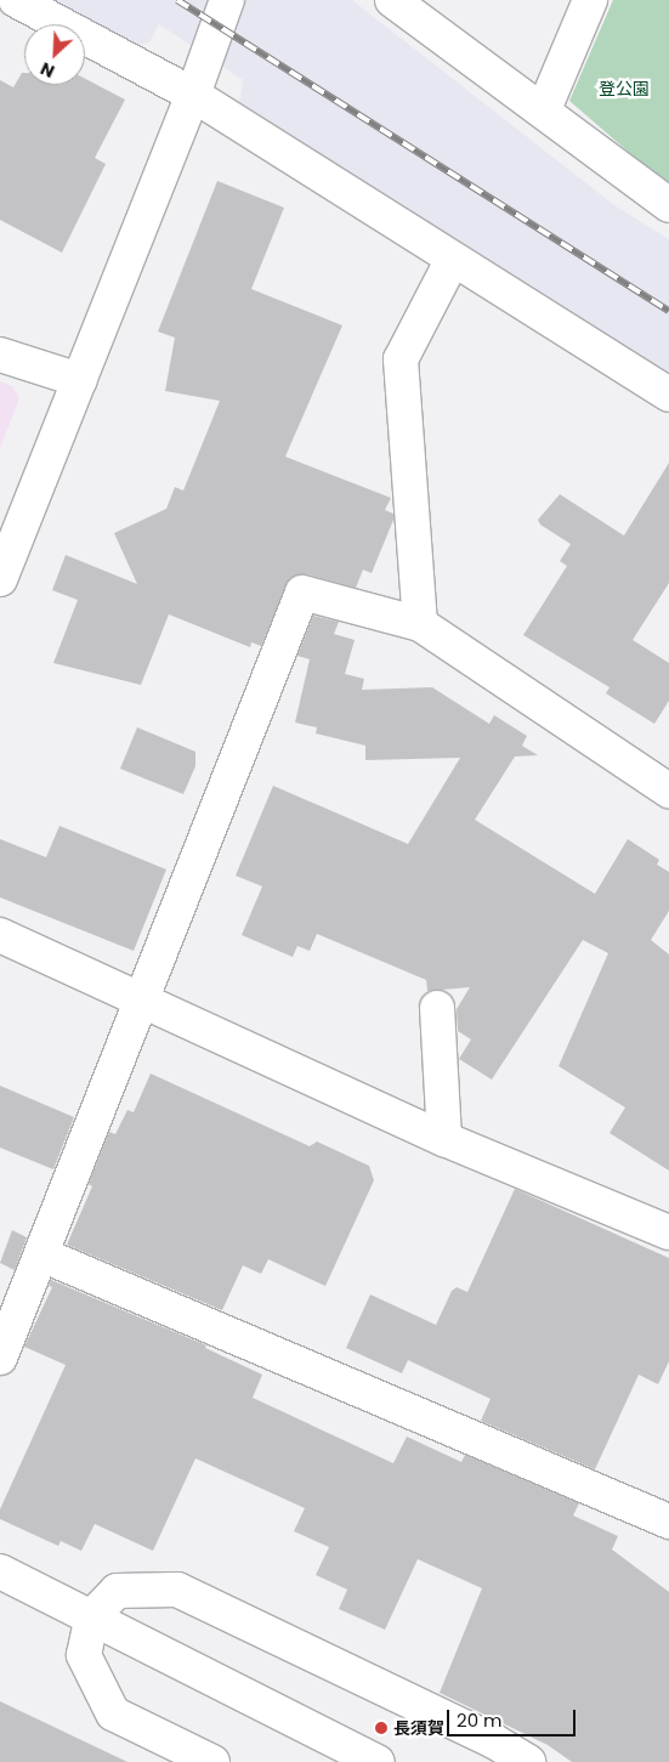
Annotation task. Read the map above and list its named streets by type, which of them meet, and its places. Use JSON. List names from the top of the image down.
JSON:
{
  "parks": ["登公園"],
  "places": ["長須賀"],
  "scale_bar": "20 m",
  "north": "bottom left"
}
